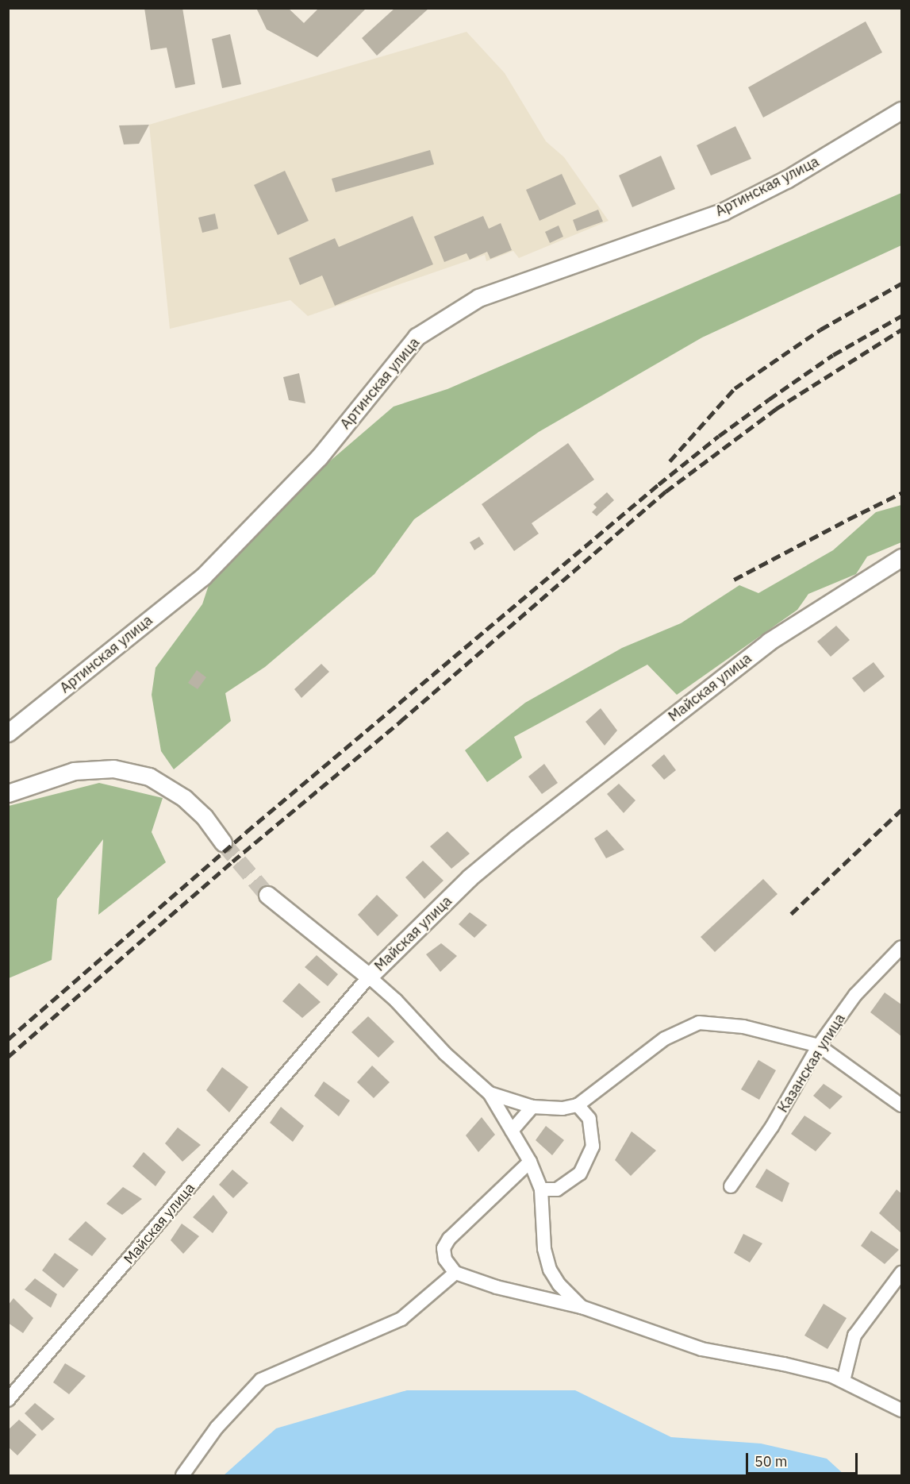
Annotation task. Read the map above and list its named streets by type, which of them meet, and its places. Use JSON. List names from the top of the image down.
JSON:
{
  "streets": {
    "street": ["Артинская улица", "Майская улица", "Казанская улица"]
  },
  "scale_bar": "50 m"
}
